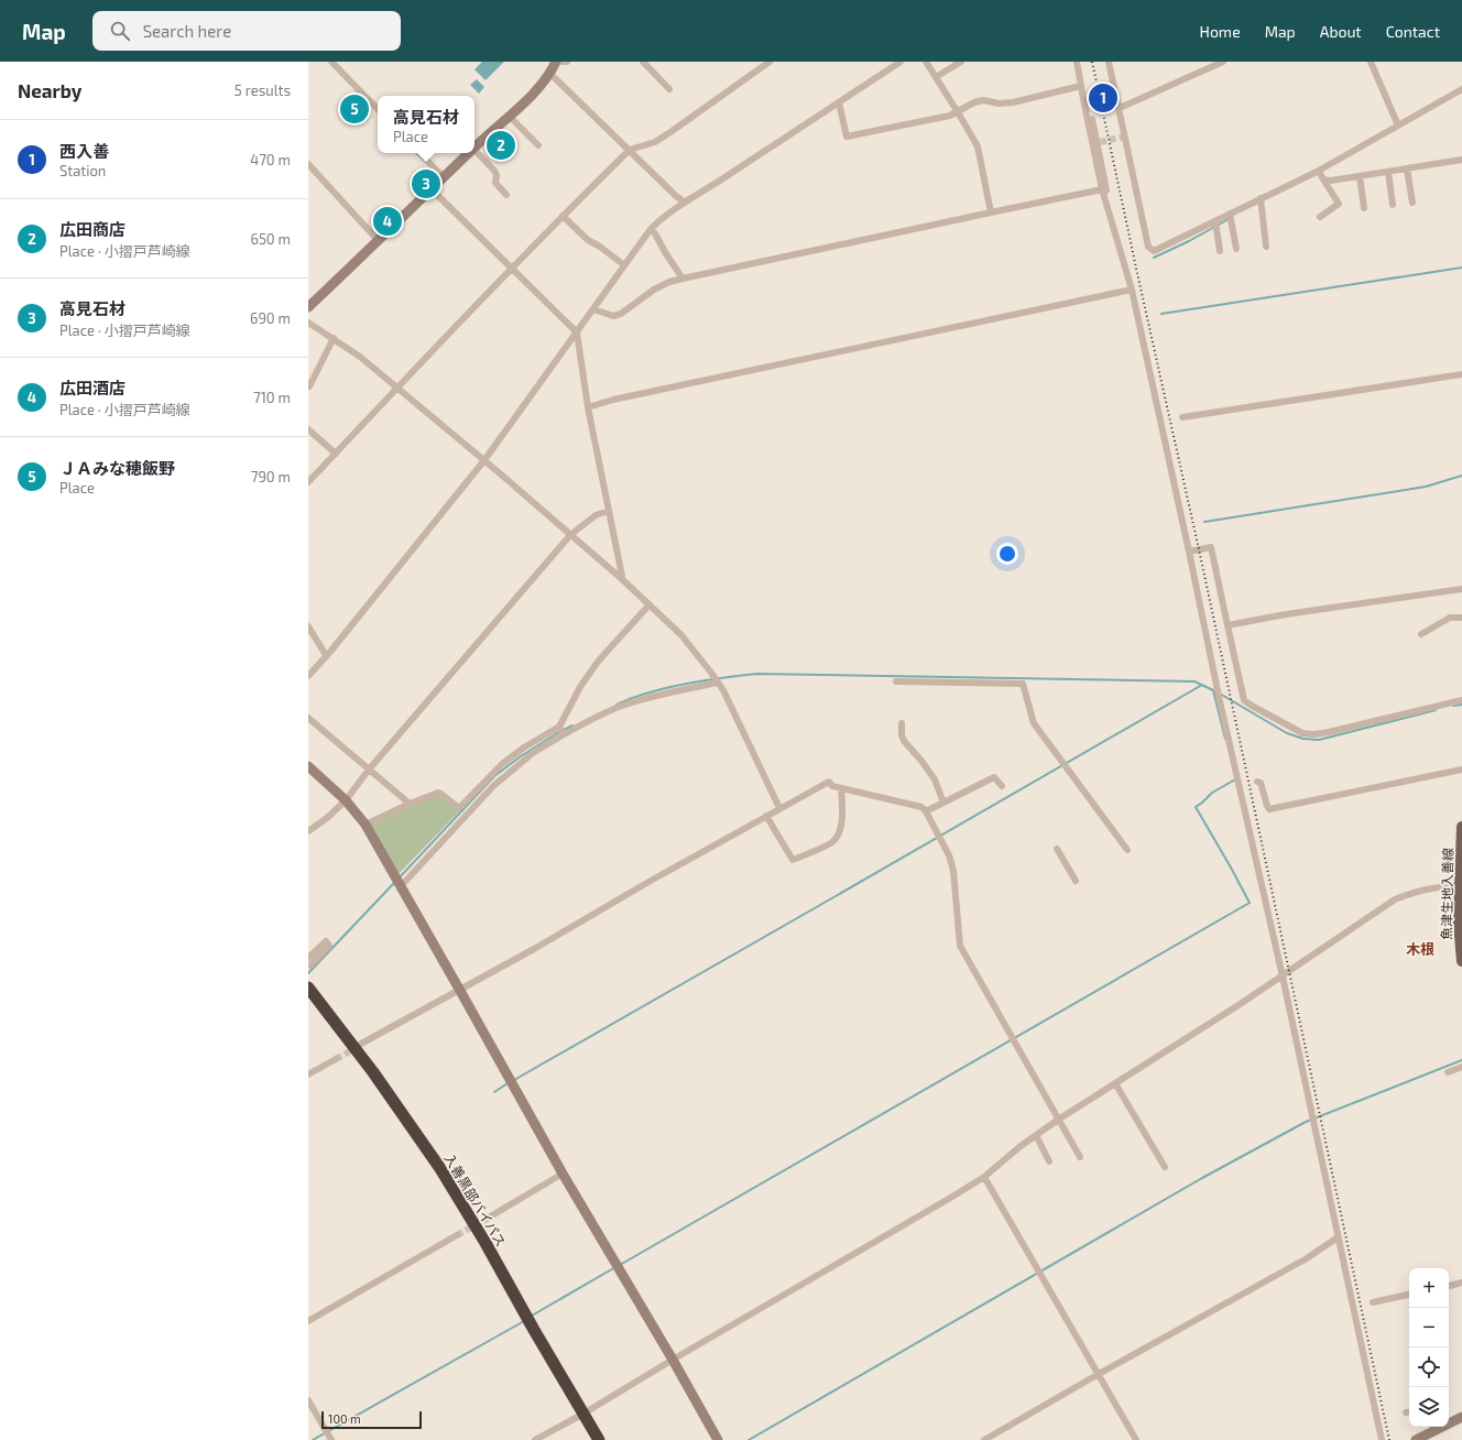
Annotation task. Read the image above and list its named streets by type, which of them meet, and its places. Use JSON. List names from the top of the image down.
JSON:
{
  "streets": {
    "highway": ["入善黒部バイパス"],
    "main road": ["魚津生地入善線"]
  },
  "districts": ["木根"],
  "scale_bar": "100 m",
  "page": {
    "header": "Map",
    "search": "Search here",
    "nav": [
      "Home",
      "Map",
      "About",
      "Contact"
    ],
    "heading": ["Nearby", "5 results"],
    "pins": [
      "1",
      "5",
      "2",
      "3",
      "4"
    ],
    "popup": ["高見石材", "Place"],
    "list": [
      {
        "mark": "1",
        "name": "西入善",
        "note": "Station",
        "value": "470 m"
      },
      {
        "mark": "2",
        "name": "広田商店",
        "note": "Place · 小摺戸芦崎線",
        "value": "650 m"
      },
      {
        "mark": "3",
        "name": "高見石材",
        "note": "Place · 小摺戸芦崎線",
        "value": "690 m"
      },
      {
        "mark": "4",
        "name": "広田酒店",
        "note": "Place · 小摺戸芦崎線",
        "value": "710 m"
      },
      {
        "mark": "5",
        "name": "ＪＡみな穂飯野",
        "note": "Place",
        "value": "790 m"
      }
    ],
    "map_buttons": ["+", "−"],
    "scale": "100 m"
  }
}
